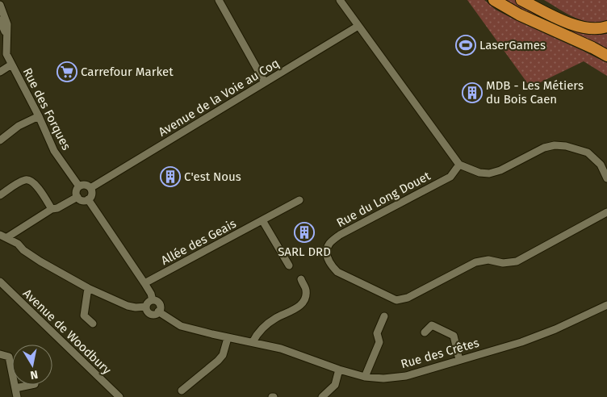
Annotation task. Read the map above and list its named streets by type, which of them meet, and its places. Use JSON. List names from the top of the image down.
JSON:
{
  "streets": {
    "street": [
      "Avenue de la Voie au Coq",
      "Rue des Forques",
      "Rue du Long Douet",
      "Allée des Geais",
      "Avenue de Woodbury",
      "Rue des Crêtes"
    ]
  },
  "crossings": [
    ["Avenue de la Voie au Coq", "Rue des Forques"]
  ],
  "places": {
    "sports": ["LaserGames"],
    "supermarket": ["Carrefour Market"],
    "building": ["MDB - Les Métiers du Bois Caen", "C'est Nous", "SARL DRD"]
  },
  "north": "bottom"
}
